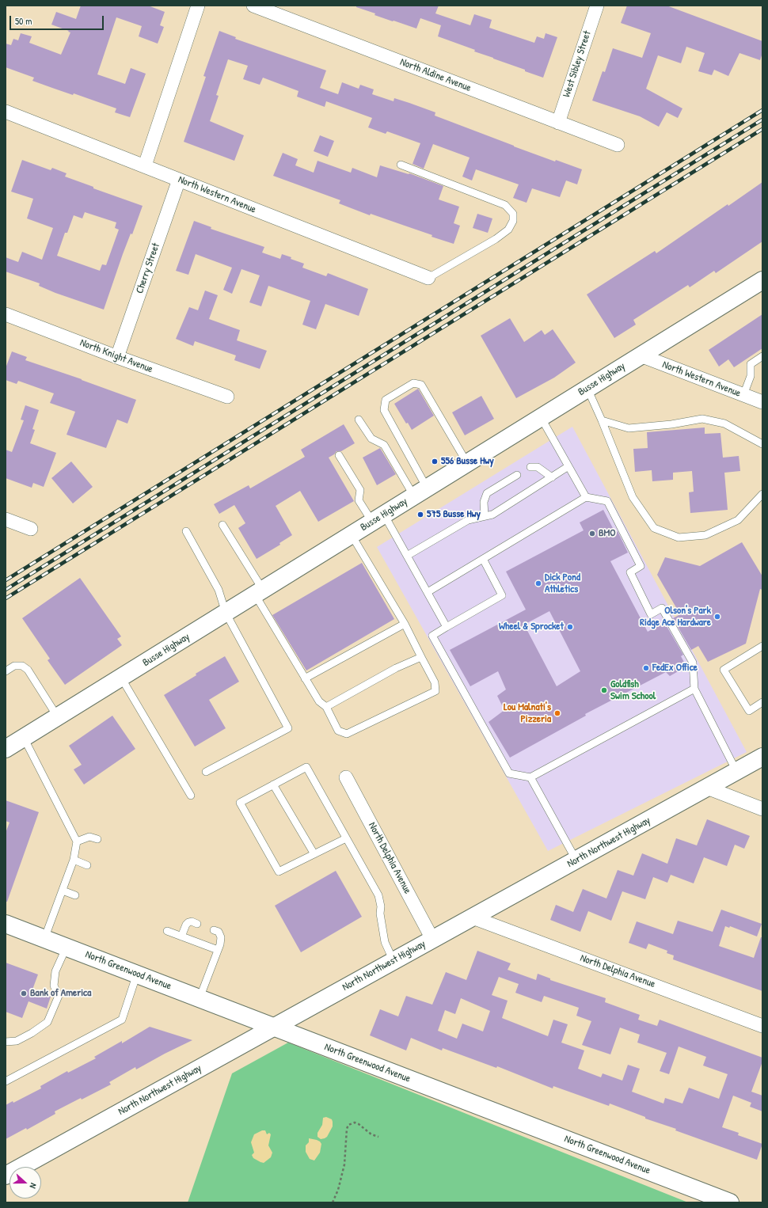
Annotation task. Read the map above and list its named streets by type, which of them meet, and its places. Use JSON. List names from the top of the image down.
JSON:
{
  "streets": {
    "main road": ["Busse Highway", "North Northwest Highway", "North Greenwood Avenue"],
    "street": [
      "West Sibley Street",
      "North Aldine Avenue",
      "North Western Avenue",
      "Cherry Street",
      "North Knight Avenue",
      "North Delphia Avenue"
    ]
  },
  "crossings": [
    ["West Sibley Street", "North Aldine Avenue"],
    ["North Western Avenue", "Cherry Street"],
    ["North Western Avenue", "Busse Highway"],
    ["Cherry Street", "North Knight Avenue"],
    ["North Northwest Highway", "North Delphia Avenue"],
    ["North Northwest Highway", "North Greenwood Avenue"]
  ],
  "places": [
    "556 Busse Hwy",
    "575 Busse Hwy",
    "BMO",
    "Dick Pond Athletics",
    "Olson's Park Ridge Ace Hardware",
    "Wheel & Sprocket",
    "FedEx Office",
    "Goldfish Swim School",
    "Lou Malnati's Pizzeria",
    "Bank of America"
  ],
  "scale_bar": "50 m",
  "north": "right"
}
